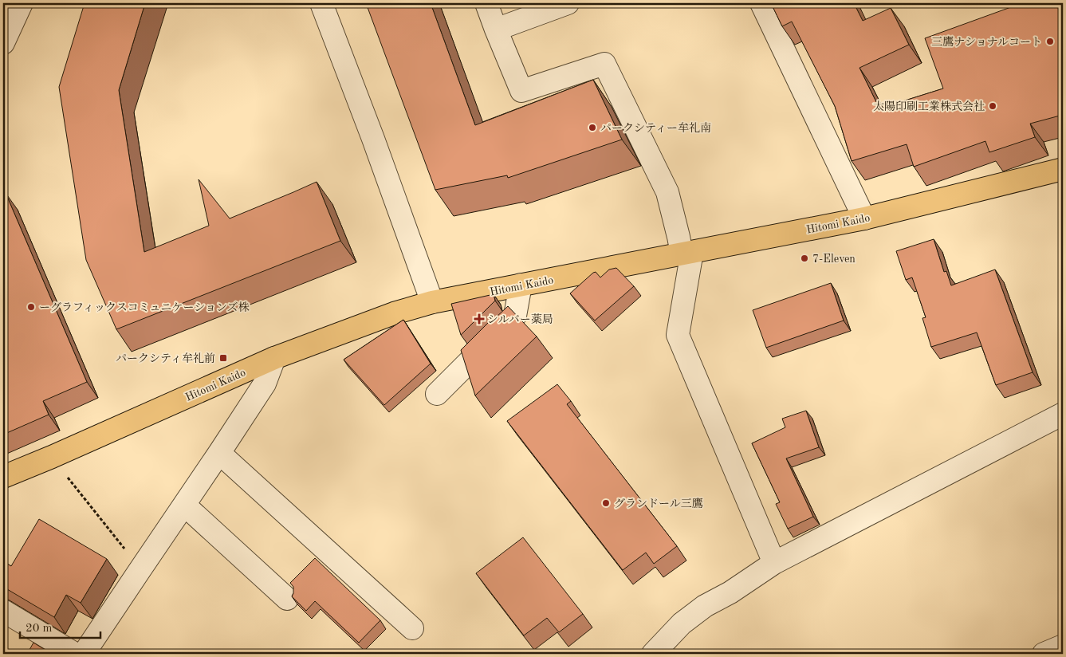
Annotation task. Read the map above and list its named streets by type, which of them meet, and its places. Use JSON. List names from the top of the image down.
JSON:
{
  "streets": {
    "main road": ["Hitomi Kaido"]
  },
  "places": {
    "other": [
      "三鷹ナショナルコート",
      "太陽印刷工業株式会社",
      "パークシティー牟礼南",
      "7-Eleven",
      "ーグラフィックスコミュニケーションズ株",
      "グランドール三鷹"
    ],
    "health": ["シルバー薬局"],
    "transit": ["パークシティ牟礼前"]
  },
  "scale_bar": "20 m"
}
